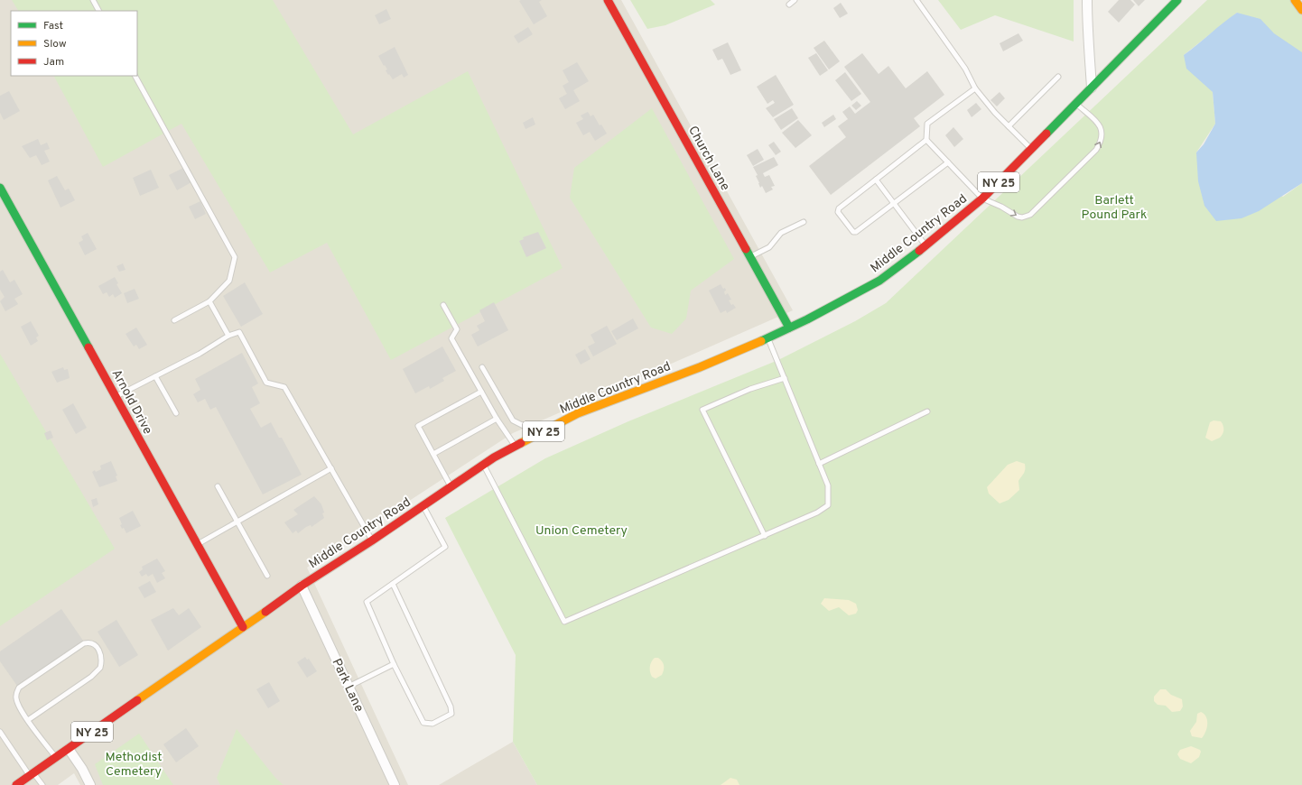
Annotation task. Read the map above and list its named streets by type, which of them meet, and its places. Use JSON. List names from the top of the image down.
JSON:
{
  "streets": {
    "main road": [
      "Church Lane",
      "NY 25",
      "Middle Country Road",
      "Arnold Drive"
    ],
    "street": ["Park Lane"]
  },
  "crossings": [
    ["Church Lane", "Middle Country Road"],
    ["Middle Country Road", "Arnold Drive"],
    ["Middle Country Road", "Park Lane"]
  ],
  "parks": ["Barlett Pound Park", "Union Cemetery", "Methodist Cemetery"],
  "legend": ["Fast", "Slow", "Jam"]
}
